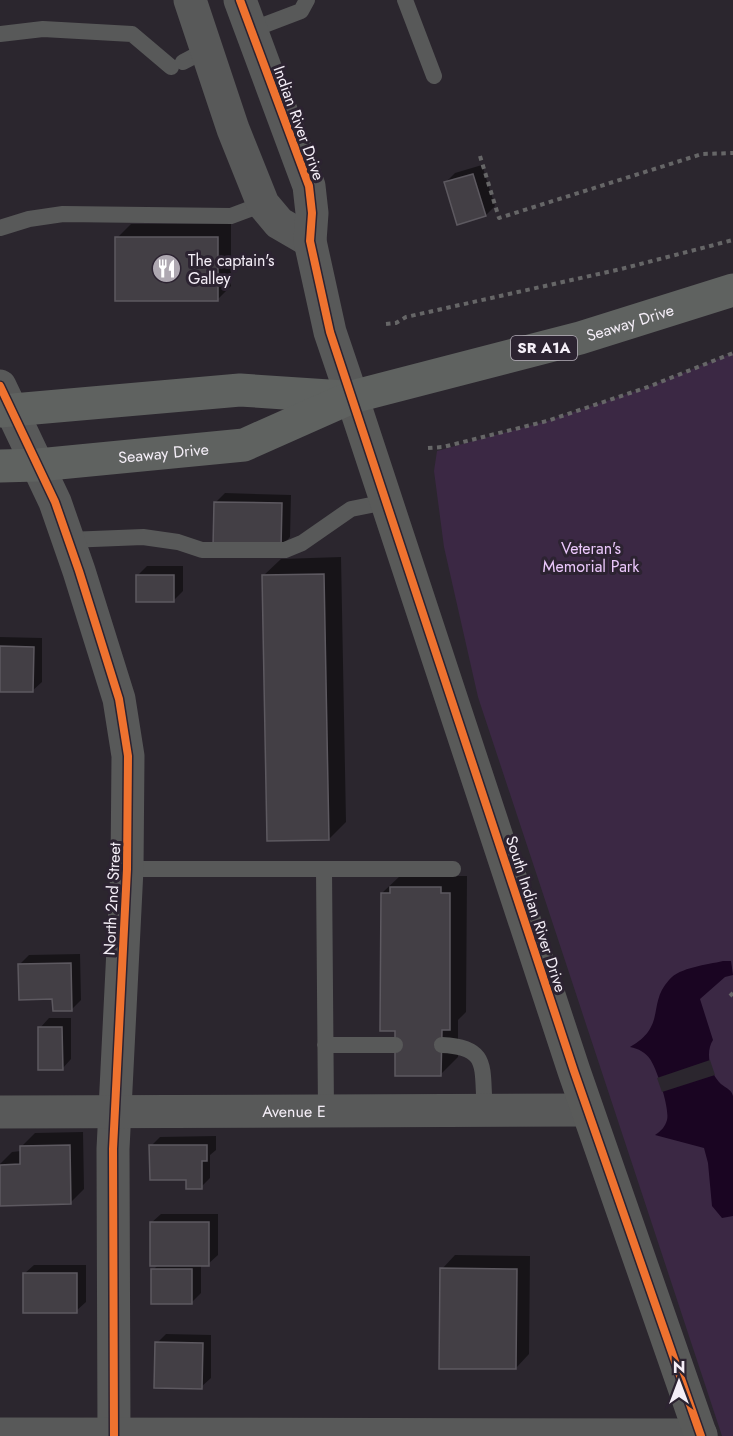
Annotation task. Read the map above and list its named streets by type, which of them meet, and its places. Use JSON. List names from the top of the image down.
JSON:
{
  "streets": {
    "main road": ["Seaway Drive", "SR A1A"],
    "street": [
      "Indian River Drive",
      "North 2nd Street",
      "South Indian River Drive",
      "Avenue E"
    ]
  },
  "crossings": [
    ["Indian River Drive", "Seaway Drive"],
    ["Indian River Drive", "South Indian River Drive"],
    ["Seaway Drive", "North 2nd Street"],
    ["Seaway Drive", "South Indian River Drive"],
    ["North 2nd Street", "Avenue E"],
    ["South Indian River Drive", "Avenue E"]
  ],
  "parks": ["Veteran's Memorial Park"],
  "places": {
    "restaurant": ["The captain's Galley"]
  },
  "north": "top"
}
